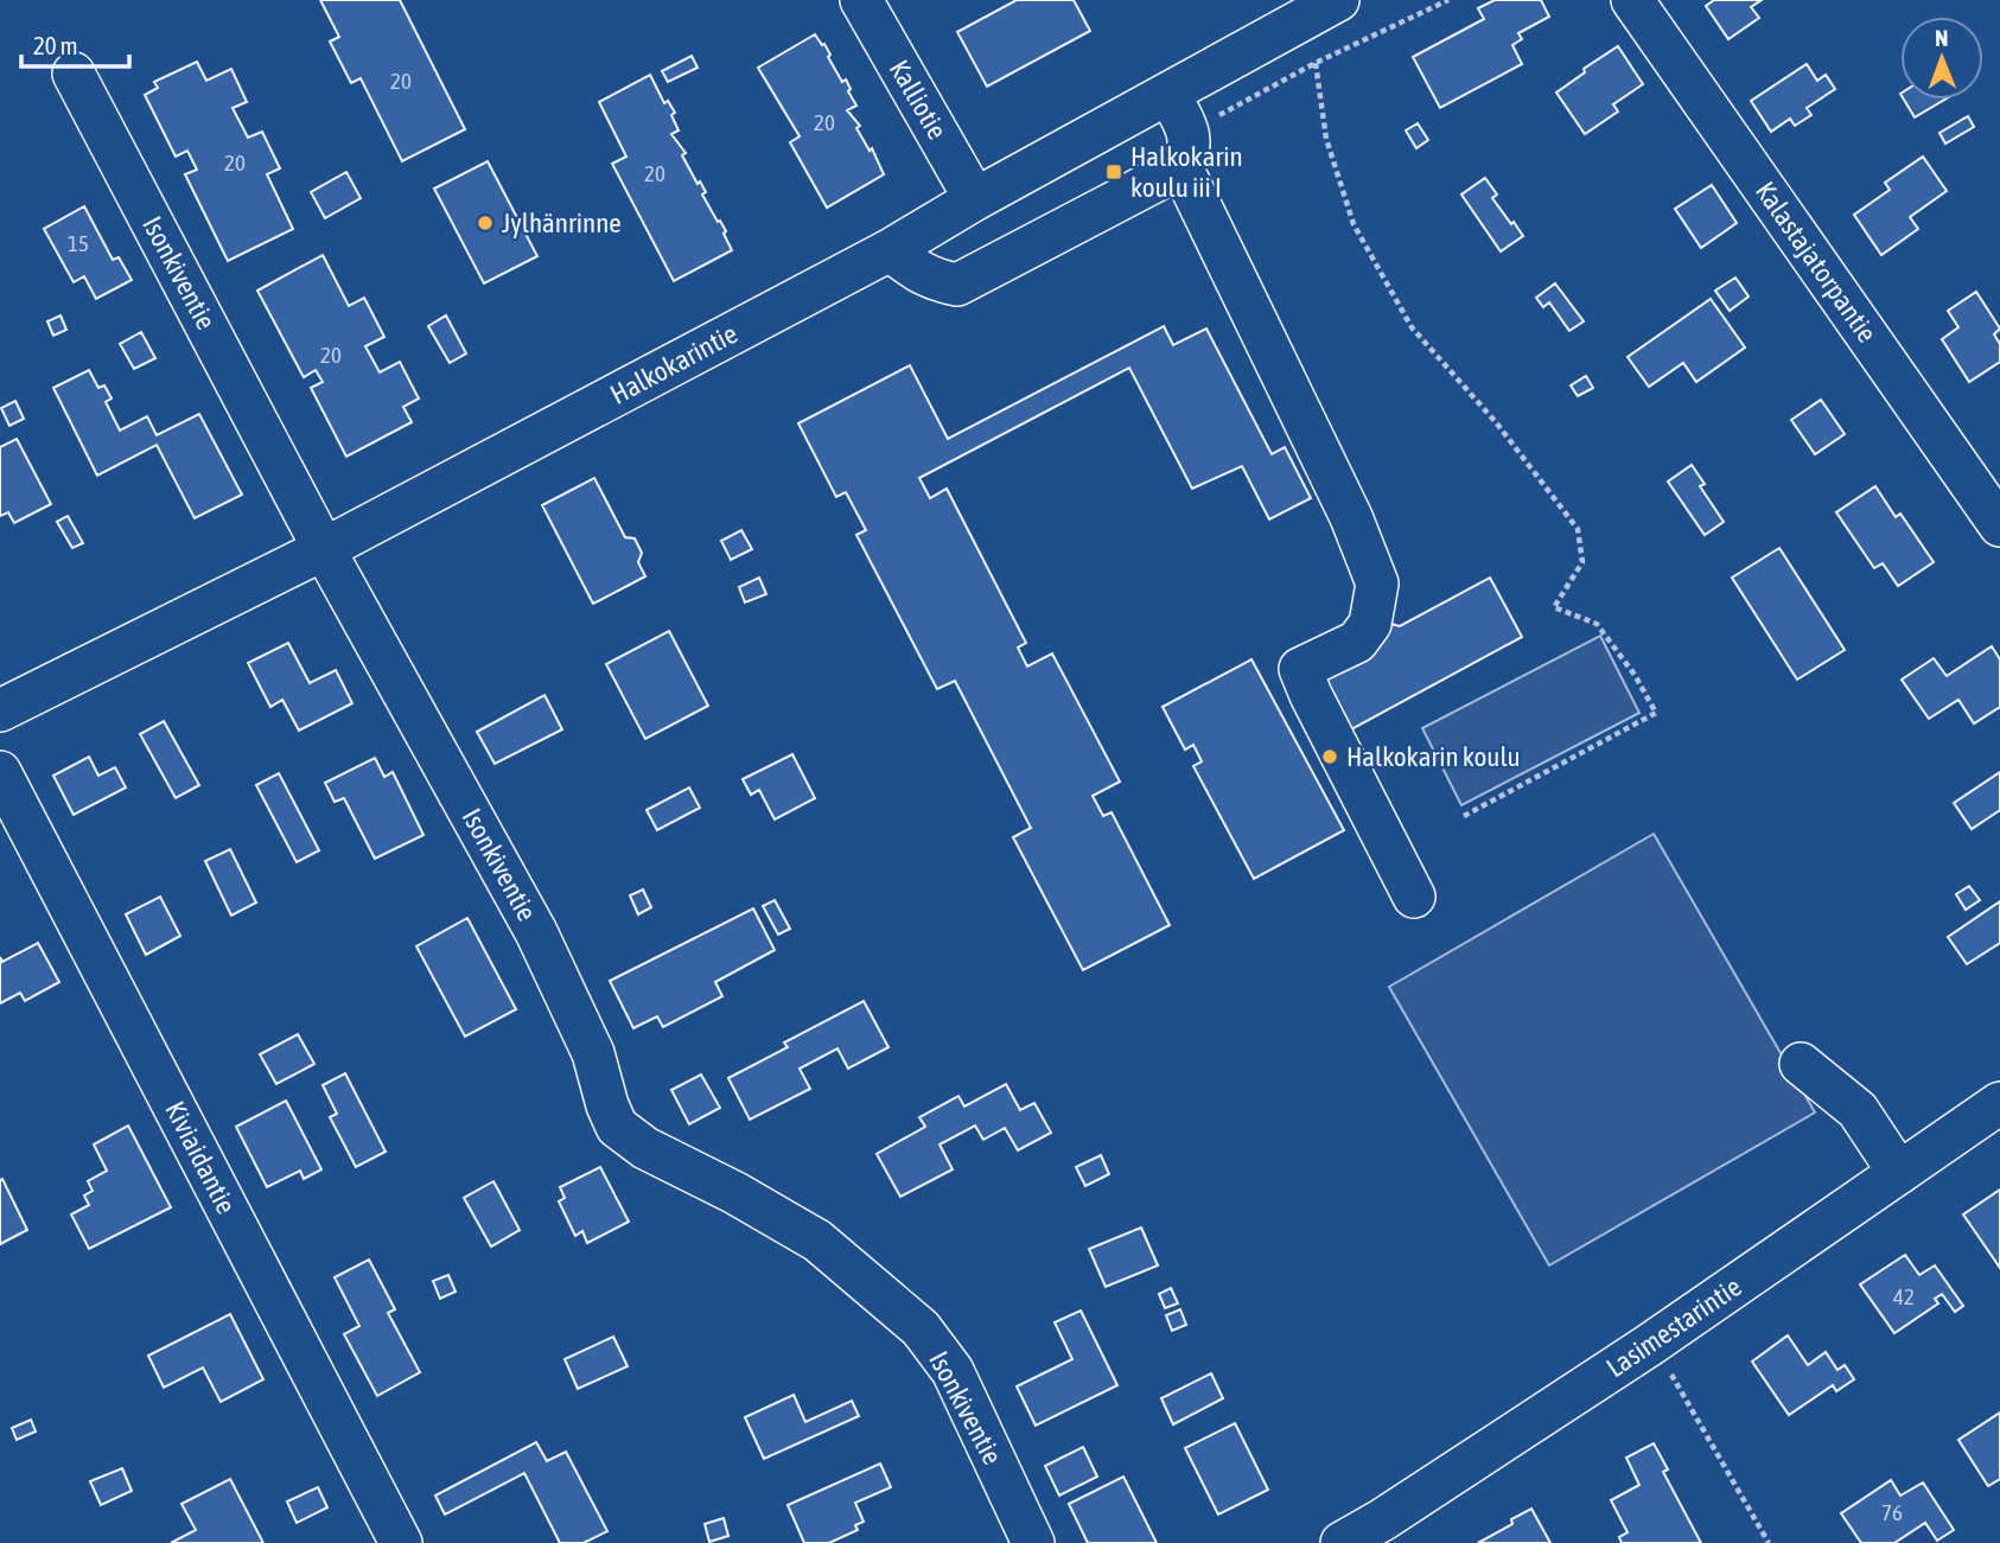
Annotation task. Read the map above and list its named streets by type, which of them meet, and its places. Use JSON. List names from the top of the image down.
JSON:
{
  "streets": {
    "street": [
      "Kalliotie",
      "Kalastajatorpantie",
      "Isonkiventie",
      "Halkokarintie",
      "Kiviaidantie",
      "Lasimestarintie"
    ]
  },
  "crossings": [
    ["Kalliotie", "Halkokarintie"],
    ["Isonkiventie", "Halkokarintie"]
  ],
  "places": {
    "transit": ["Halkokarin koulu iii I"],
    "other": ["Jylhänrinne", "Halkokarin koulu"]
  },
  "house_numbers": [
    "20",
    "20",
    "20",
    "20",
    "15",
    "20",
    "42",
    "76"
  ],
  "scale_bar": "20 m",
  "north": "top"
}
